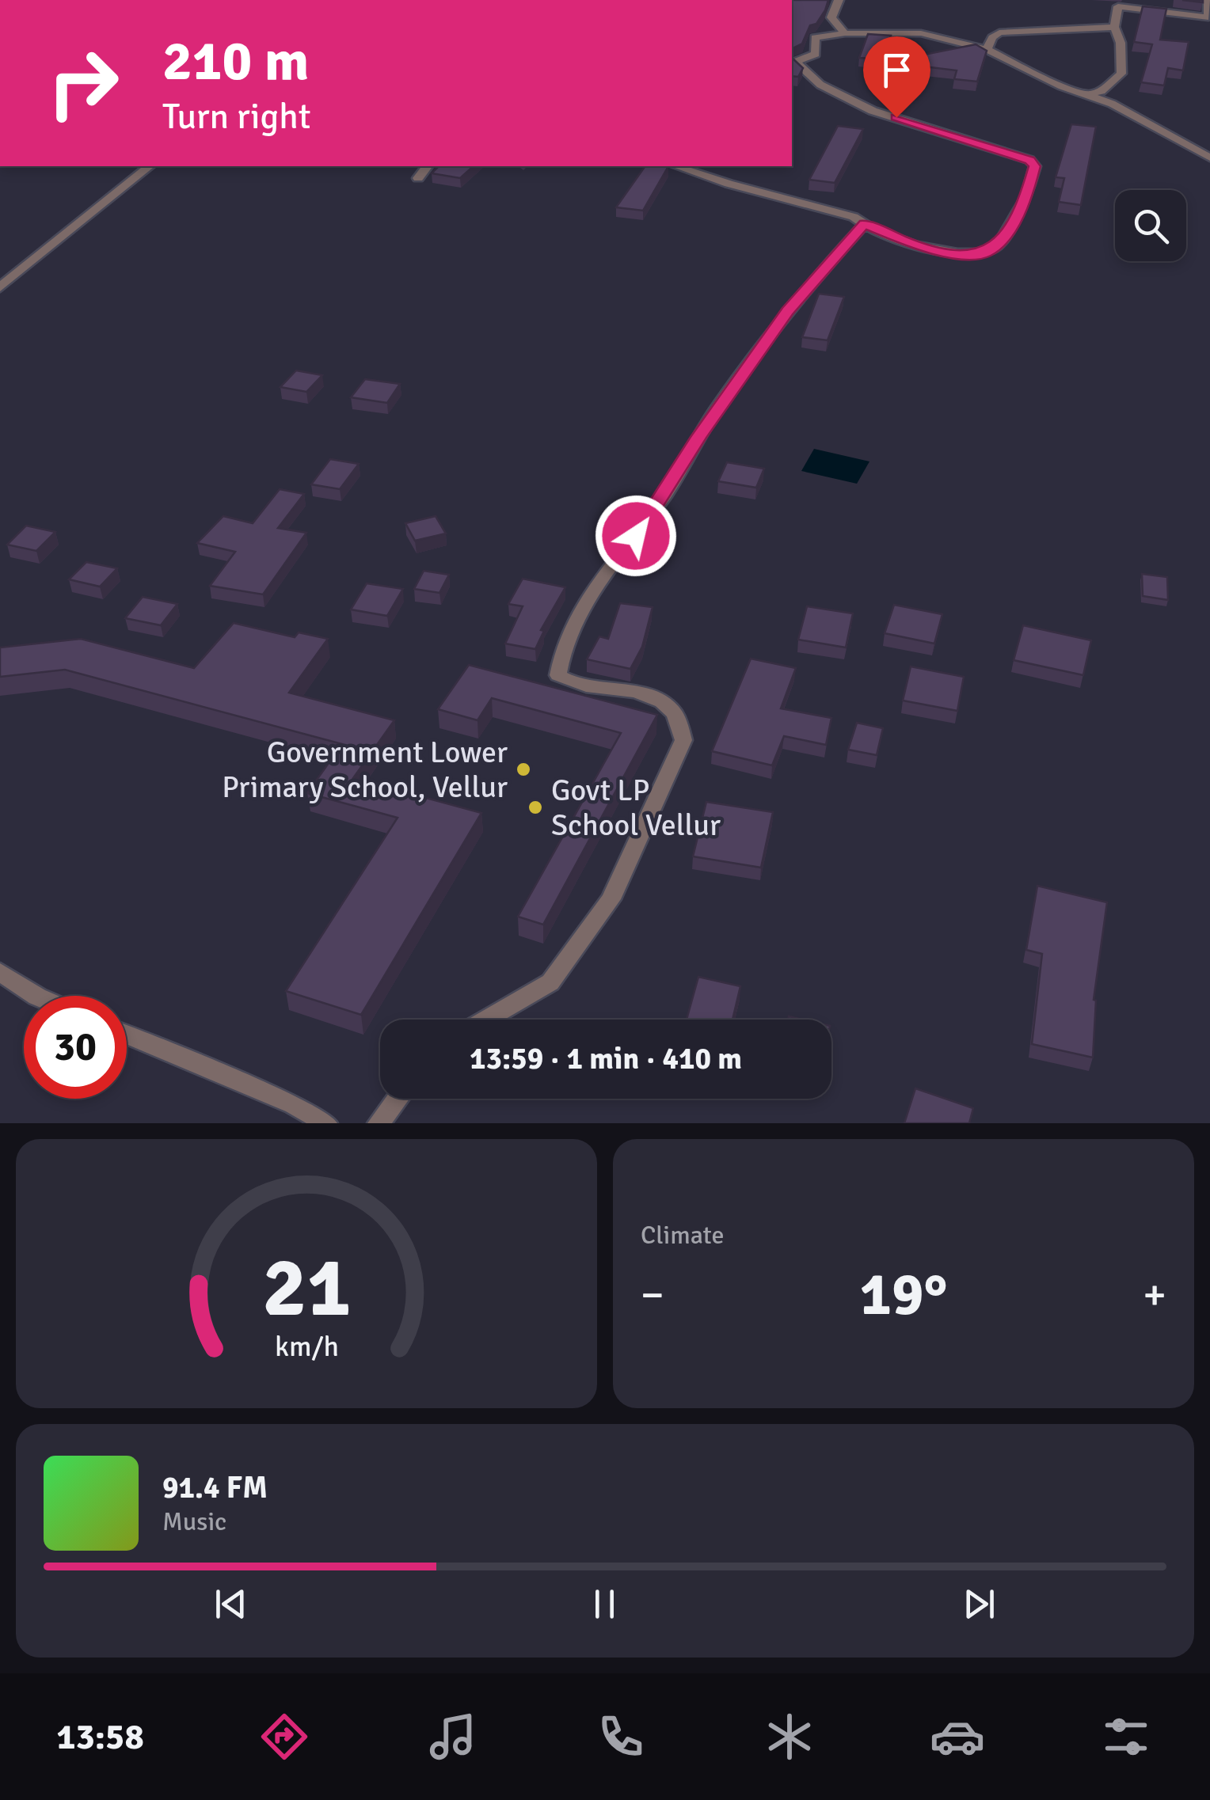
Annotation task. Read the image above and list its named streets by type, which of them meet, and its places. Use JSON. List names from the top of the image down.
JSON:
{
  "places": ["Government Lower Primary School, Vellur", "Govt LP School Vellur"],
  "page": {
    "turn": ["210 m", "Turn right"],
    "limit": "30",
    "trip": "13:59 · 1 min · 410 m",
    "tile": "Climate",
    "heat": ["−", "19°", "+"],
    "song": ["91.4 FM", "Music"],
    "tabs": "13:58",
    "gauge": ["21", "km/h"]
  }
}
